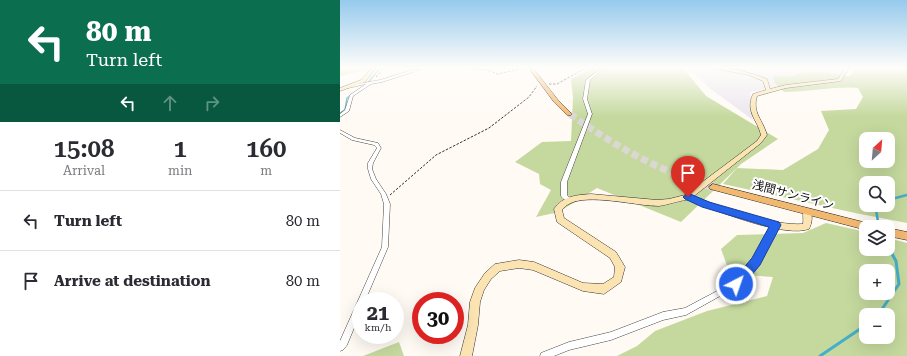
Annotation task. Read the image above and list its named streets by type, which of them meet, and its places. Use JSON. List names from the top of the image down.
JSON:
{
  "streets": {
    "main road": ["浅間サンライン"]
  },
  "north": "top right",
  "page": {
    "turn": ["80 m", "Turn left"],
    "eta": [
      "15:08",
      "Arrival",
      "1",
      "min",
      "160",
      "m"
    ],
    "map_buttons": ["+", "−"],
    "list": [
      {
        "name": "Turn left",
        "value": "80 m"
      },
      {
        "name": "Arrive at destination",
        "value": "80 m"
      }
    ],
    "speed": "21 km/h",
    "limit": "30"
  }
}
